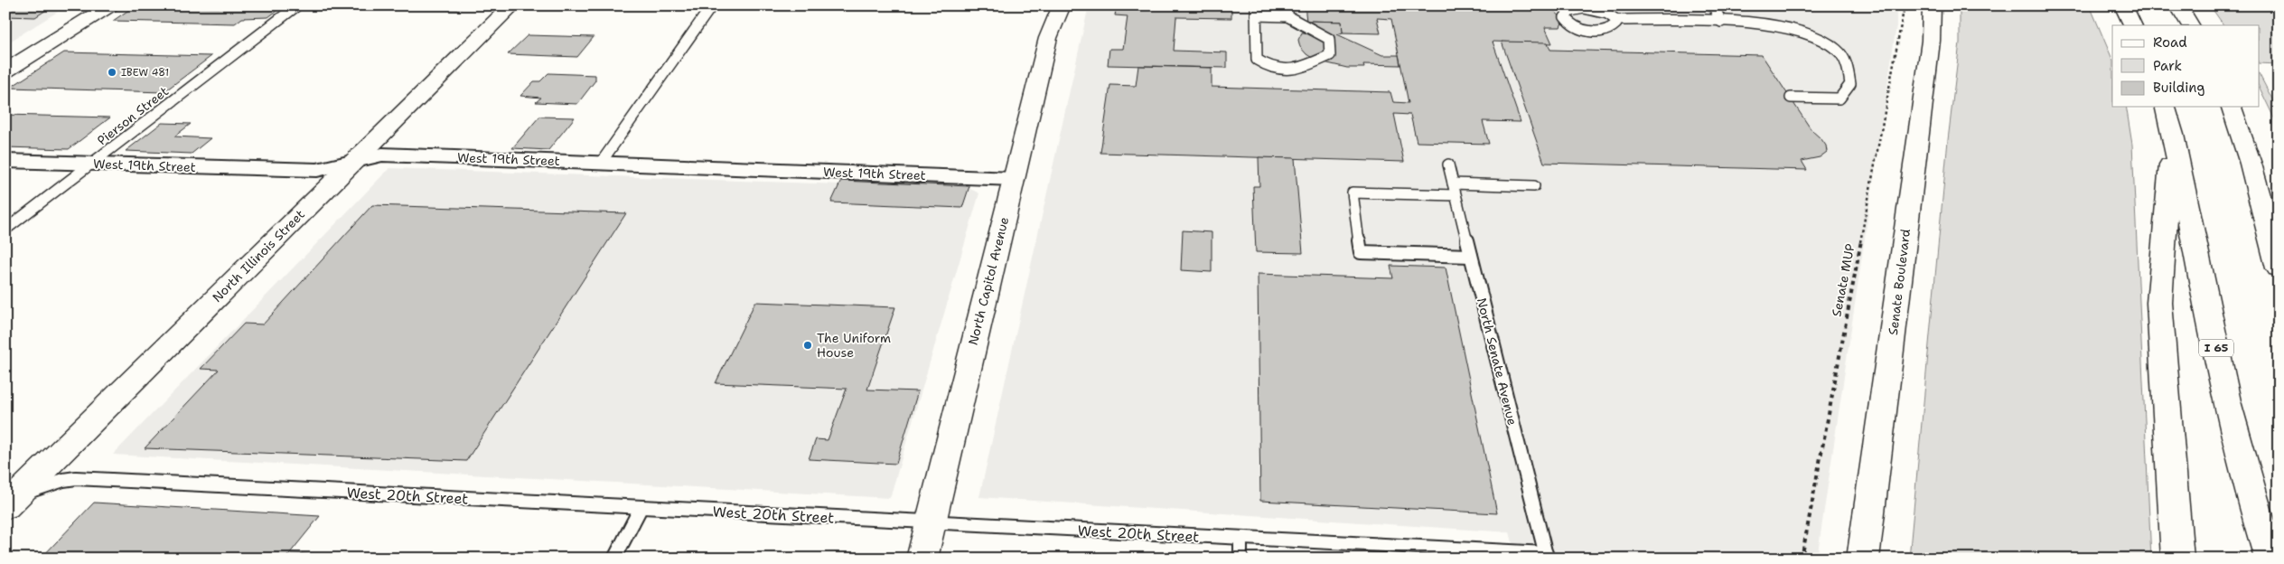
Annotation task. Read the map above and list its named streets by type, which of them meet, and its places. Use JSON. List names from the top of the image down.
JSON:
{
  "streets": {
    "main road": [
      "North Illinois Street",
      "North Capitol Avenue",
      "Senate Boulevard",
      "I 65"
    ],
    "street": ["West 19th Street"],
    "lane": ["Pierson Street", "North Senate Avenue", "West 20th Street"],
    "path": ["Senate MUP"]
  },
  "crossings": [
    ["Pierson Street", "West 19th Street"],
    ["West 19th Street", "North Illinois Street"],
    ["West 19th Street", "North Capitol Avenue"],
    ["North Illinois Street", "West 20th Street"],
    ["North Capitol Avenue", "West 20th Street"],
    ["North Senate Avenue", "West 20th Street"]
  ],
  "places": ["IBEW 481", "The Uniform House"],
  "legend": ["Road", "Park", "Building"]
}
